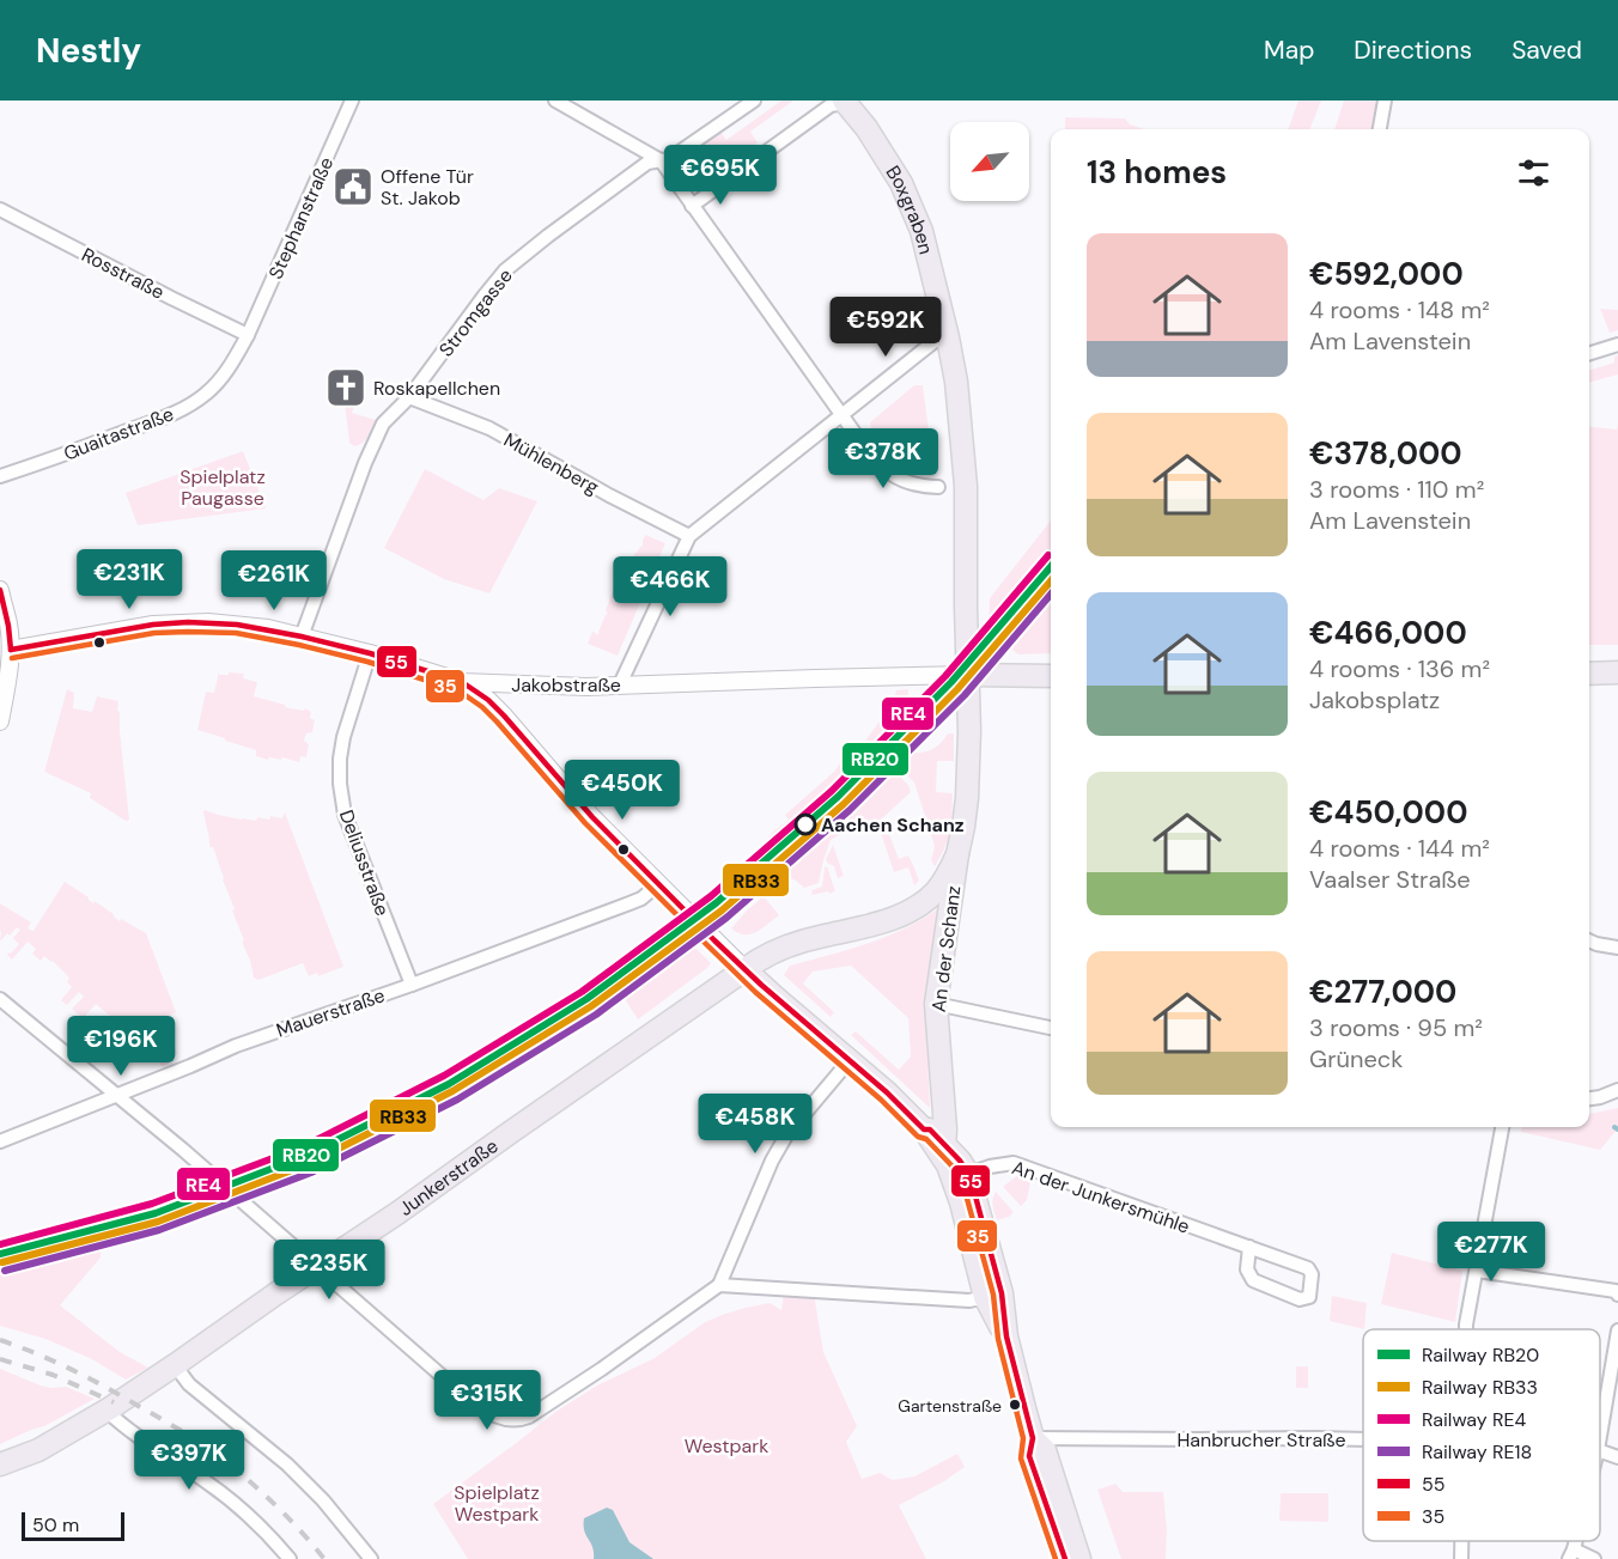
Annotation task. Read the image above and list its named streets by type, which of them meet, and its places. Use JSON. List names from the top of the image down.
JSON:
{
  "streets": {
    "main road": ["Boxgraben", "An der Schanz", "Junkerstraße"],
    "street": [
      "Stephanstraße",
      "Rosstraße",
      "Stromgasse",
      "Guaitastraße",
      "Mühlenberg",
      "Jakobstraße",
      "Deliusstraße",
      "Mauerstraße",
      "An der Junkersmühle",
      "Hanbrucher Straße"
    ]
  },
  "crossings": [
    ["Boxgraben", "Jakobstraße"],
    ["Boxgraben", "An der Schanz"],
    ["Stephanstraße", "Rosstraße"],
    ["Stephanstraße", "Guaitastraße"],
    ["Rosstraße", "Guaitastraße"],
    ["Stromgasse", "Mühlenberg"],
    ["Stromgasse", "Jakobstraße"],
    ["Jakobstraße", "Deliusstraße"],
    ["Jakobstraße", "An der Schanz"],
    ["Deliusstraße", "Mauerstraße"],
    ["An der Schanz", "Junkerstraße"],
    ["An der Schanz", "An der Junkersmühle"],
    ["An der Schanz", "Hanbrucher Straße"]
  ],
  "parks": ["Spielplatz Paugasse", "Westpark", "Spielplatz Westpark"],
  "places": {
    "public building": ["Offene Tür St. Jakob"],
    "church": ["Roskapellchen"],
    "other": ["Aachen Schanz", "Gartenstraße"]
  },
  "lines": [
    "rail line RE4",
    "rail line RB20",
    "rail line RB33",
    "transit line 55",
    "rail line RE18",
    "transit line 35"
  ],
  "legend": [
    "Railway RB20",
    "Railway RB33",
    "Railway RE4",
    "Railway RE18",
    "55",
    "35"
  ],
  "scale_bar": "50 m",
  "north": "bottom left",
  "page": {
    "header": "Nestly",
    "nav": ["Map", "Directions", "Saved"],
    "heading": "13 homes",
    "price": [
      "€695K",
      "€592K",
      "€378K",
      "€231K",
      "€261K",
      "€466K",
      "€450K",
      "€196K",
      "€458K",
      "€277K",
      "€235K",
      "€315K",
      "€397K"
    ],
    "list": [
      {
        "name": "€592,000",
        "note": "4 rooms · 148 m² · Am Lavenstein"
      },
      {
        "name": "€378,000",
        "note": "3 rooms · 110 m² · Am Lavenstein"
      },
      {
        "name": "€466,000",
        "note": "4 rooms · 136 m² · Jakobsplatz"
      },
      {
        "name": "€450,000",
        "note": "4 rooms · 144 m² · Vaalser Straße"
      },
      {
        "name": "€277,000",
        "note": "3 rooms · 95 m² · Grüneck"
      }
    ],
    "scale": "50 m"
  }
}
